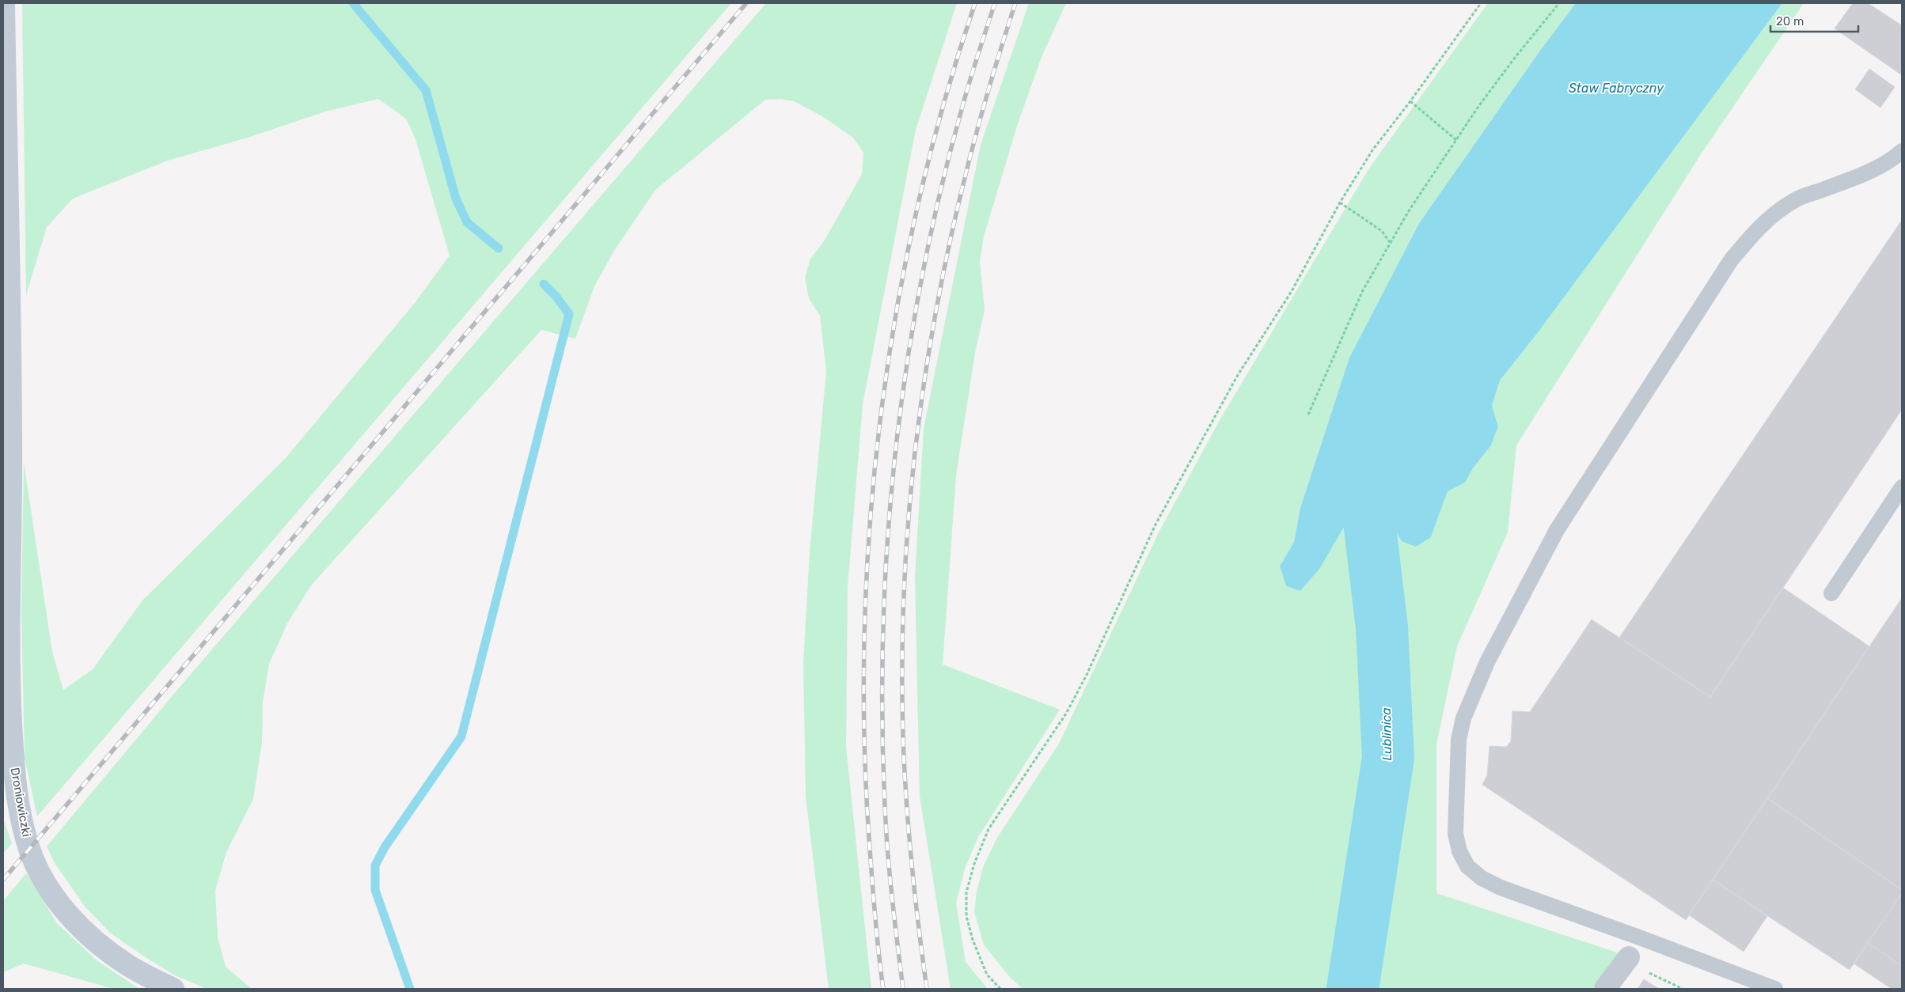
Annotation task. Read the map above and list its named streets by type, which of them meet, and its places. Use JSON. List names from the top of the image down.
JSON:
{
  "streets": {
    "street": ["Droniowiczki"]
  },
  "water": ["Staw Fabryczny", "Lublinica"],
  "scale_bar": "20 m"
}
